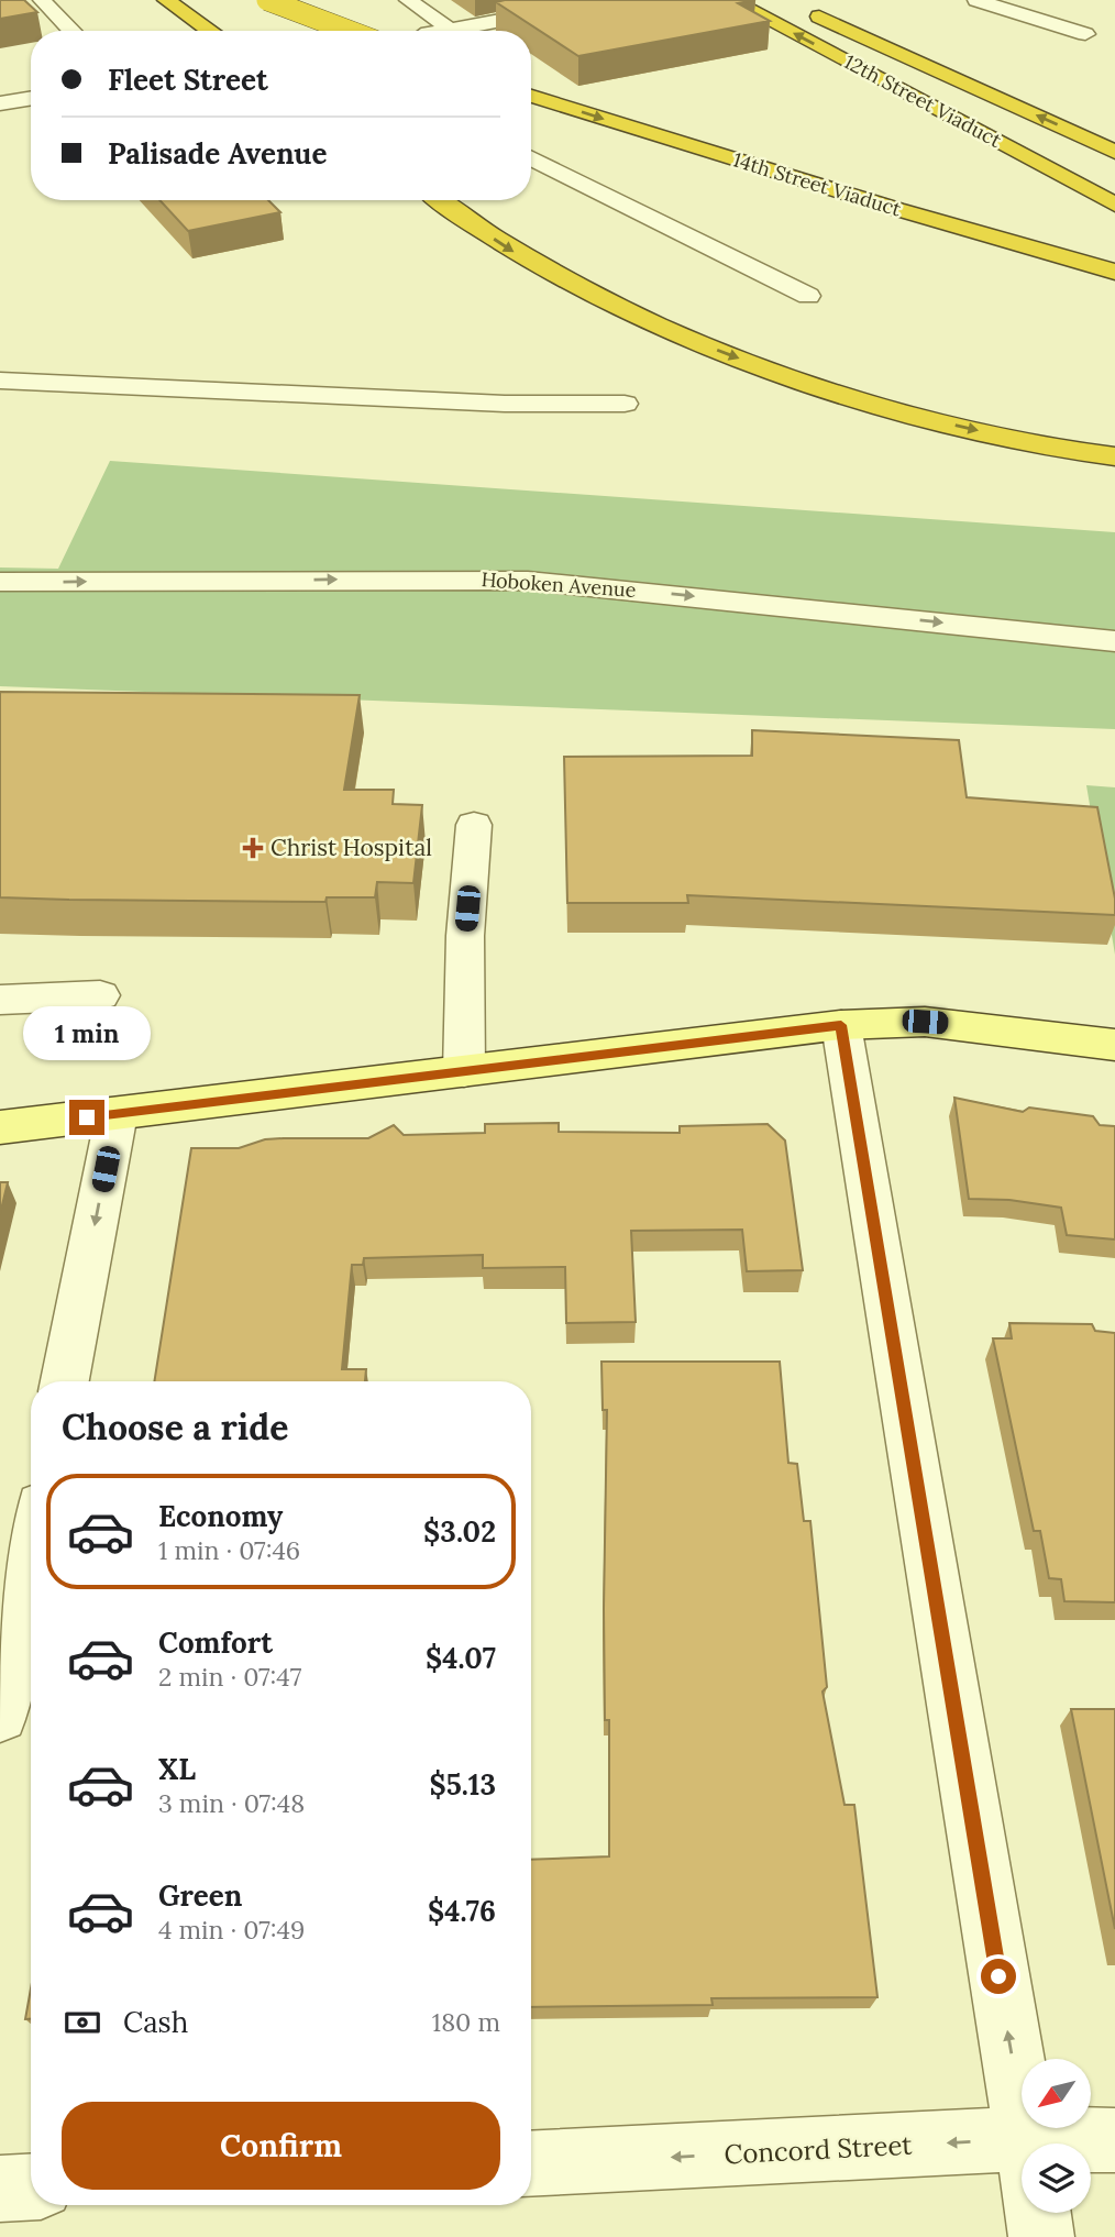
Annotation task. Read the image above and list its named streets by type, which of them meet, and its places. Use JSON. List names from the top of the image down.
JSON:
{
  "streets": {
    "highway": ["12th Street Viaduct", "14th Street Viaduct"],
    "street": ["Hoboken Avenue", "Concord Street"]
  },
  "one_way": ["Concord Street"],
  "places": {
    "health": ["Christ Hospital"]
  },
  "north": "bottom left",
  "page": {
    "banner": ["Fleet Street", "Palisade Avenue"],
    "bubble": "1 min",
    "heading": "Choose a ride",
    "list": [
      {
        "name": "Economy",
        "note": "1 min · 07:46",
        "value": "$3.02"
      },
      {
        "name": "Comfort",
        "note": "2 min · 07:47",
        "value": "$4.07"
      },
      {
        "name": "XL",
        "note": "3 min · 07:48",
        "value": "$5.13"
      },
      {
        "name": "Green",
        "note": "4 min · 07:49",
        "value": "$4.76"
      }
    ],
    "pay": ["Cash", "180 m"],
    "buttons": "Confirm"
  }
}
